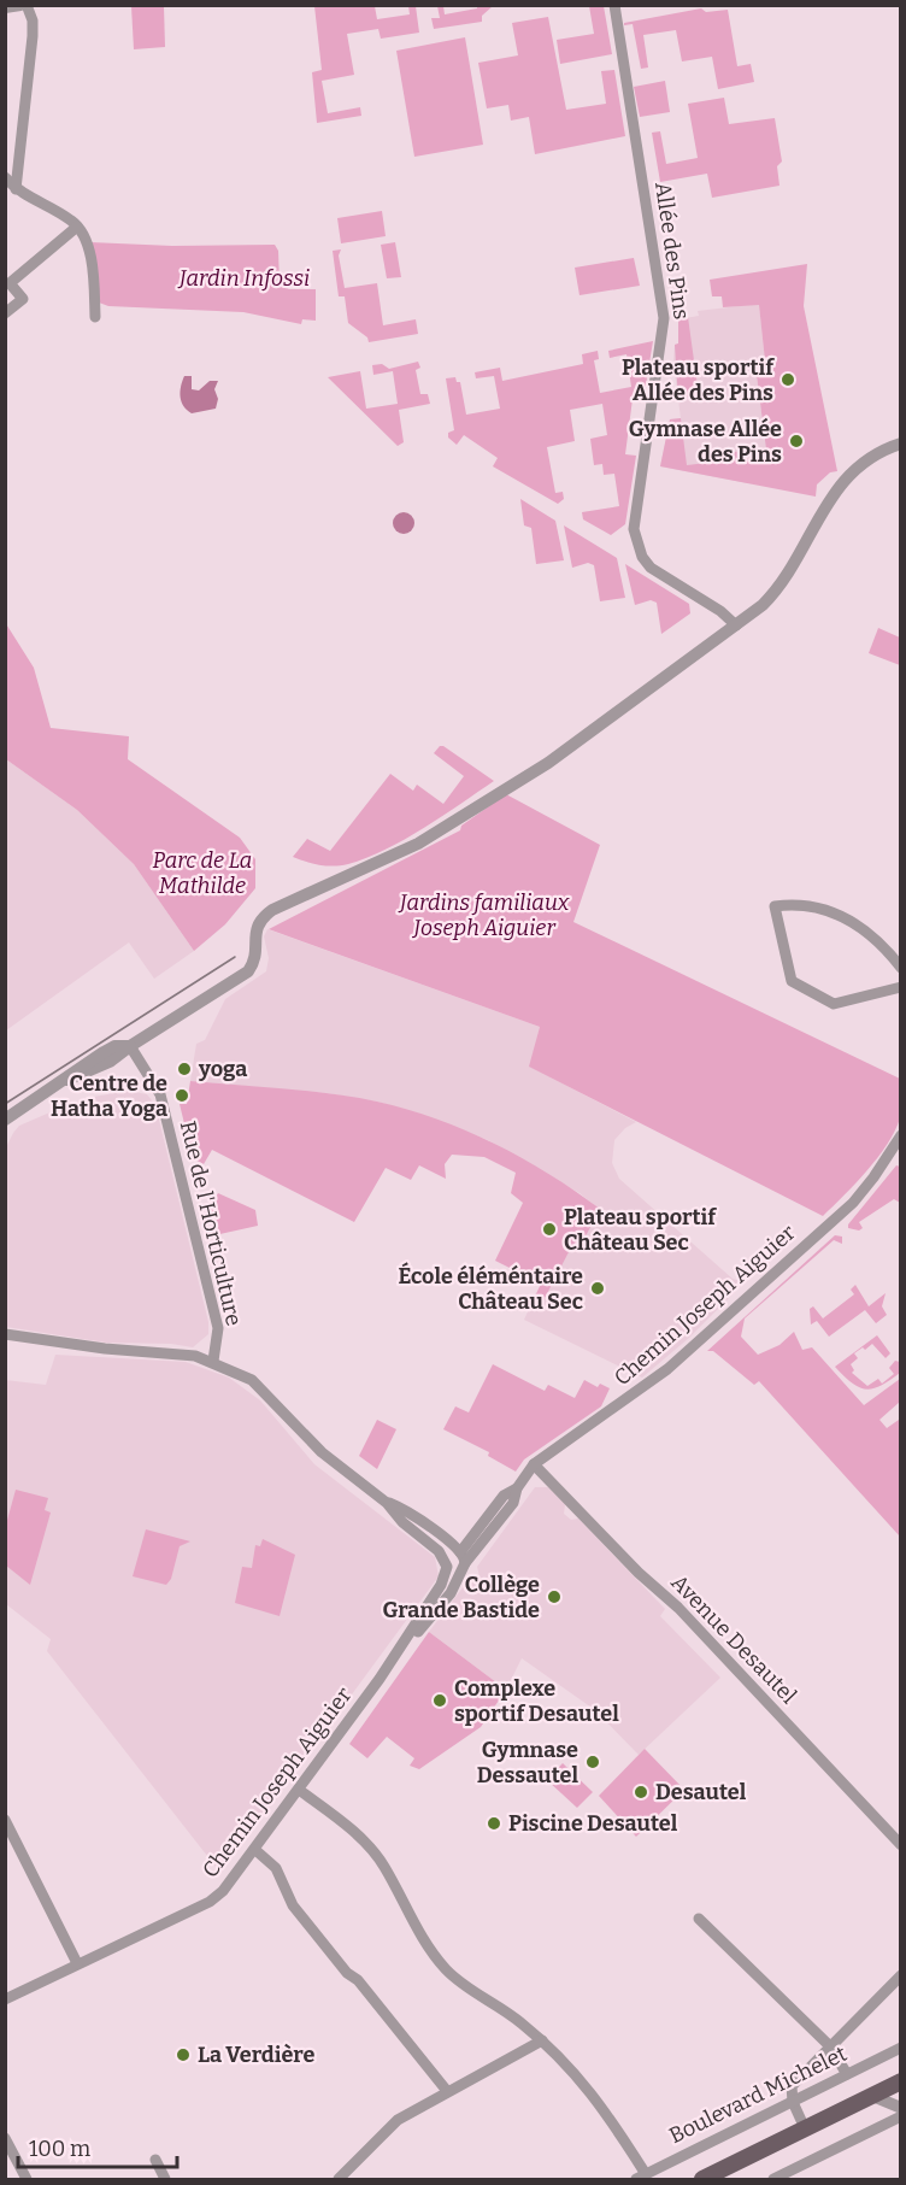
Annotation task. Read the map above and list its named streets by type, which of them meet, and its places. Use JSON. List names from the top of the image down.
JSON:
{
  "streets": {
    "street": [
      "Allée des Pins",
      "Rue de l'Horticulture",
      "Chemin Joseph Aiguier",
      "Avenue Desautel",
      "Boulevard Michelet"
    ]
  },
  "crossings": [
    ["Chemin Joseph Aiguier", "Avenue Desautel"]
  ],
  "parks": ["Jardin Infossi", "Parc de La Mathilde", "Jardins familiaux Joseph Aiguier"],
  "places": [
    "Plateau sportif Allée des Pins",
    "Gymnase Allée des Pins",
    "yoga",
    "Centre de Hatha Yoga",
    "Plateau sportif Château Sec",
    "École éléméntaire Château Sec",
    "Collège Grande Bastide",
    "Complexe sportif Desautel",
    "Gymnase Dessautel",
    "Desautel",
    "Piscine Desautel",
    "La Verdière"
  ],
  "scale_bar": "100 m"
}
